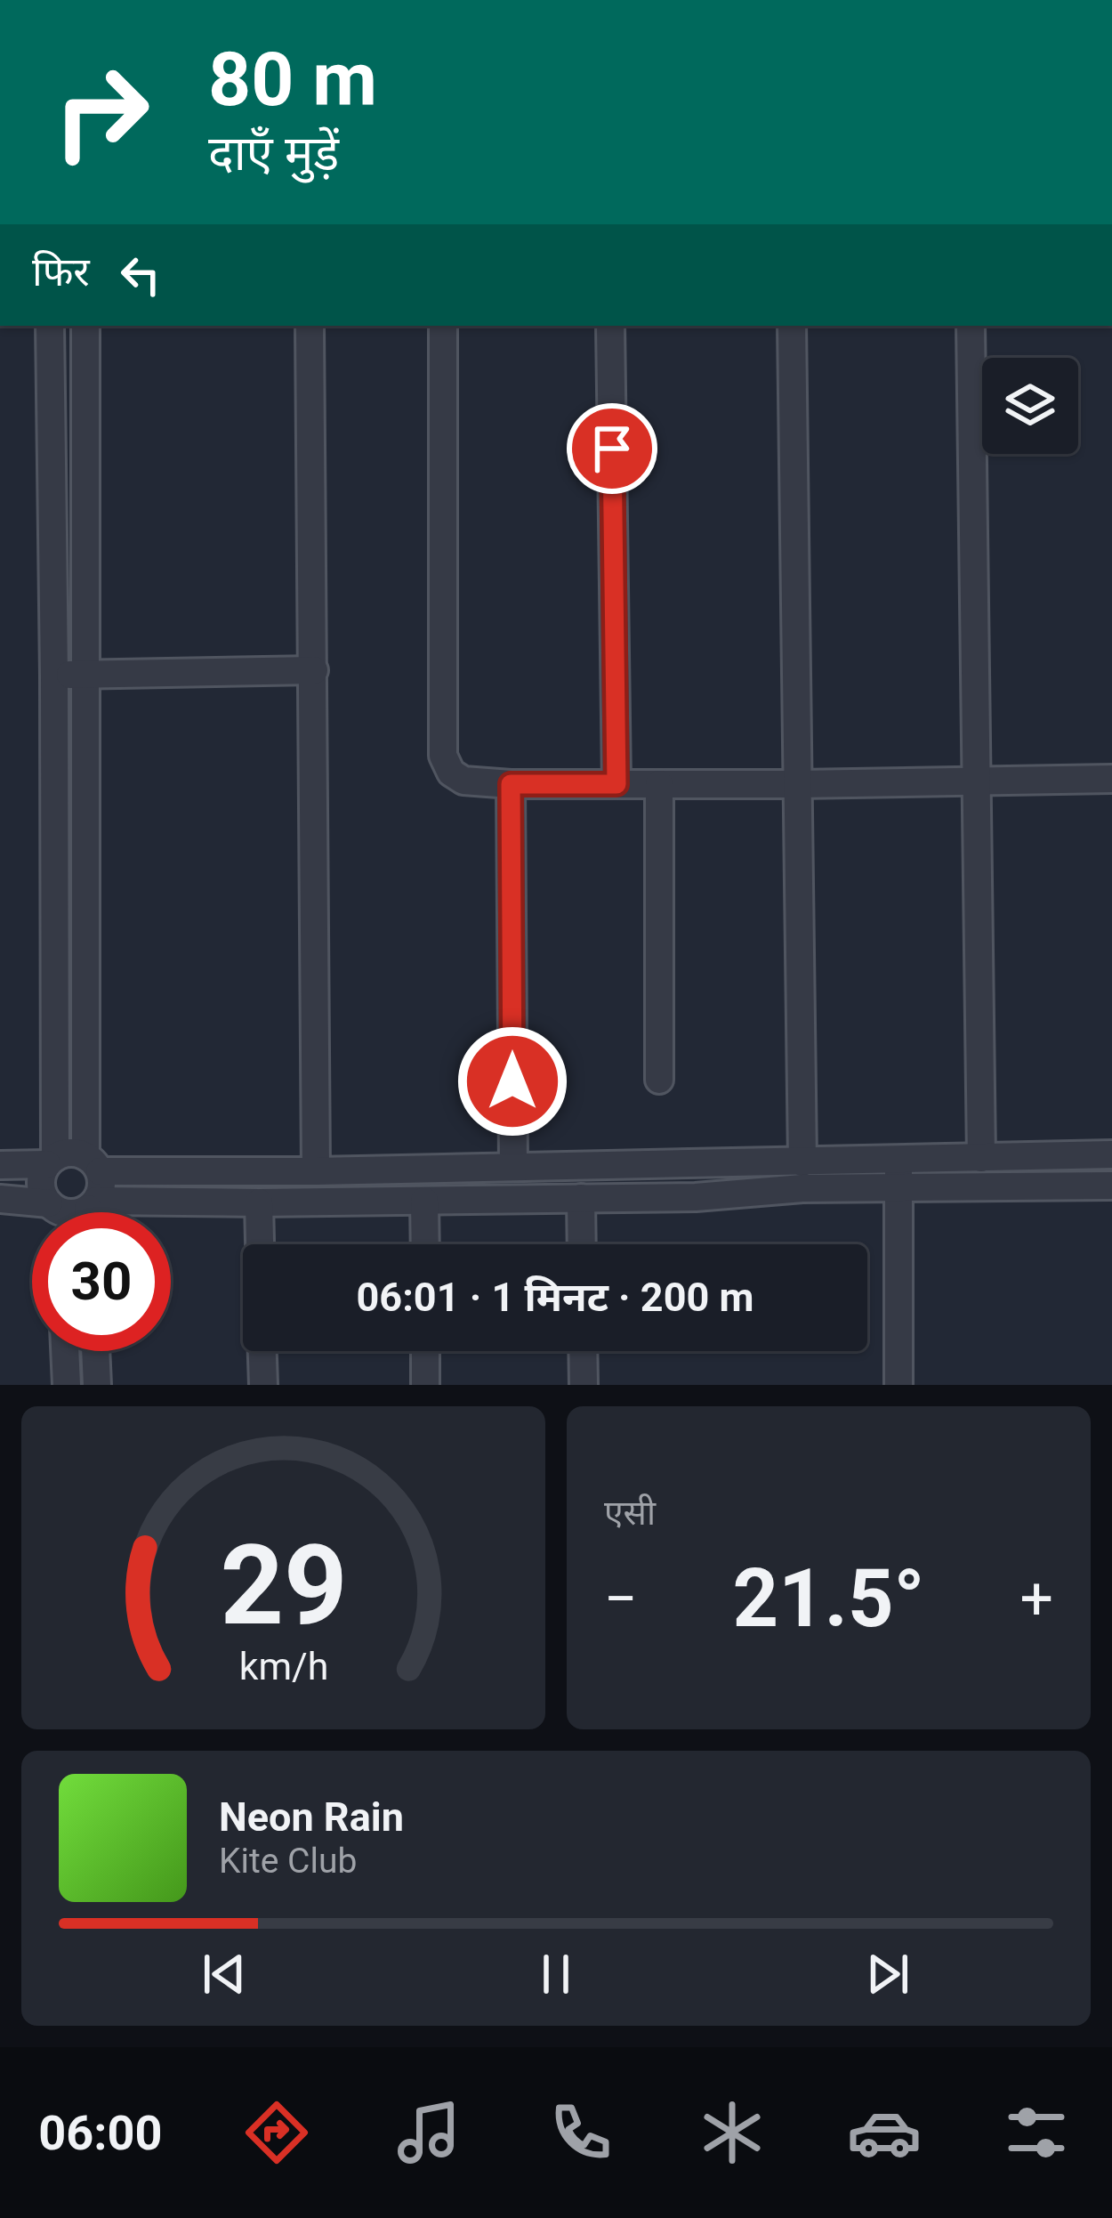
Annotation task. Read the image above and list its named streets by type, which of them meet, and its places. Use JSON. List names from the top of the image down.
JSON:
{
  "page": {
    "turn": ["80 m", "दाएँ मुड़ें"],
    "then": "फिर",
    "limit": "30",
    "trip": "06:01 · 1 मिनट · 200 m",
    "tile": "एसी",
    "heat": ["−", "21.5°", "+"],
    "song": ["Neon Rain", "Kite Club"],
    "tabs": "06:00",
    "gauge": ["29", "km/h"]
  }
}
